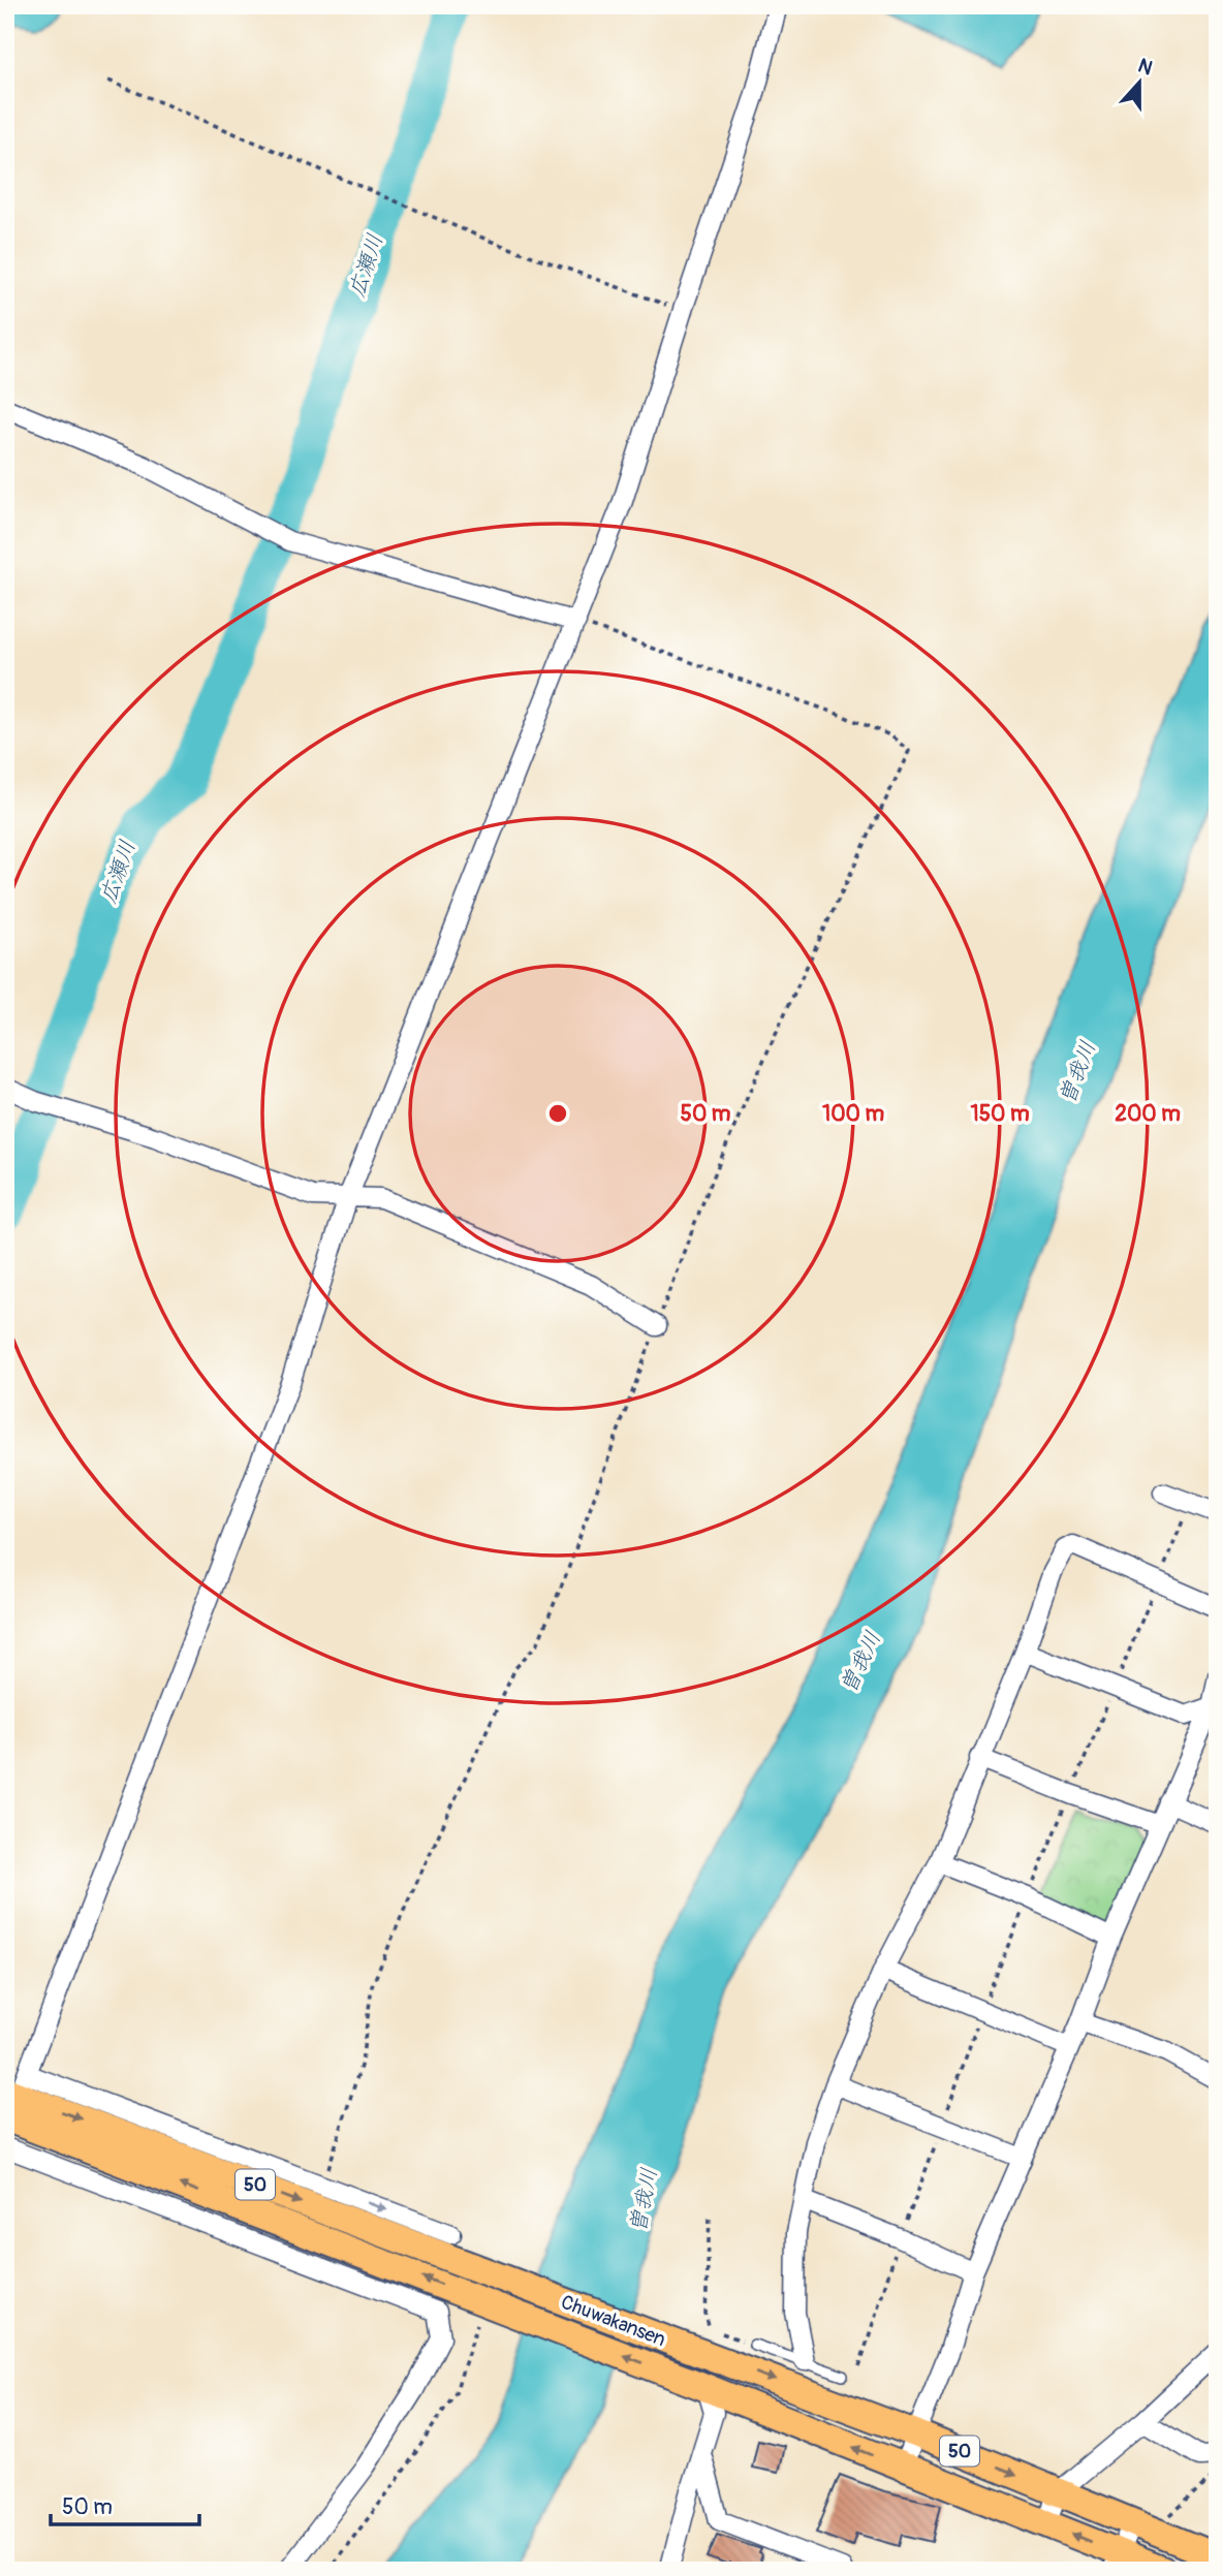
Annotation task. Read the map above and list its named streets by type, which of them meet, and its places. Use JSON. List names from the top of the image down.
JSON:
{
  "streets": {
    "main road": ["50", "Chuwakansen"]
  },
  "water": ["広瀬川", "曽我川"],
  "scale_bar": "50 m",
  "north": "top",
  "rings": [
    "50 m",
    "100 m",
    "150 m",
    "200 m"
  ]
}
